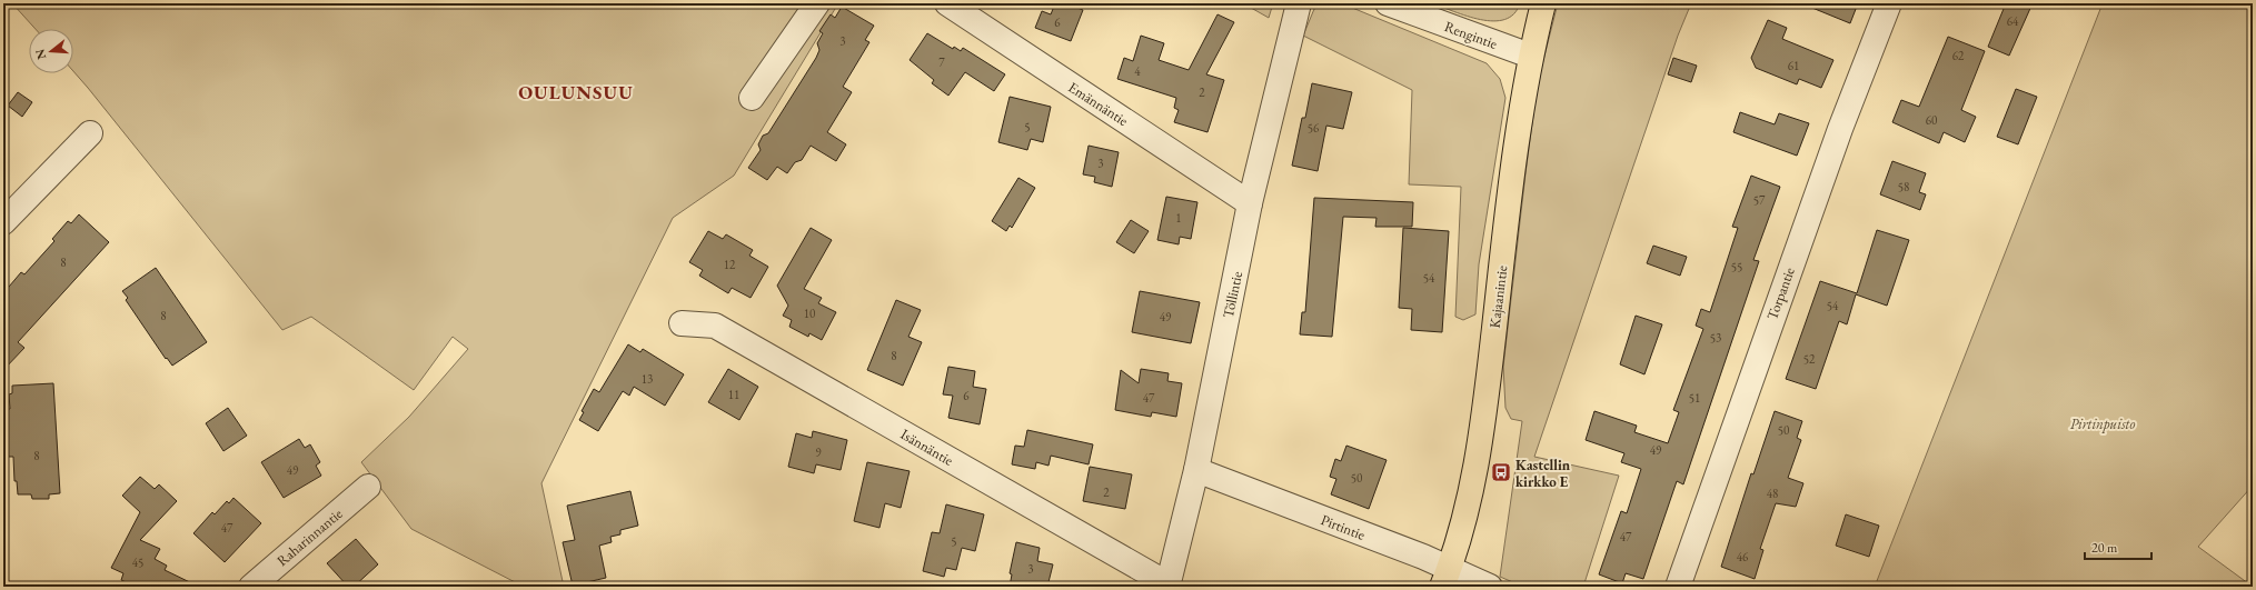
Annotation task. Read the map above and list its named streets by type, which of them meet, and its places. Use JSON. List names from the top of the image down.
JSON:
{
  "streets": {
    "main road": ["Kajaanintie"],
    "street": [
      "Rengintie",
      "Emännäntie",
      "Torpantie",
      "Töllintie",
      "Isännäntie",
      "Pirtintie",
      "Raharinnantie"
    ]
  },
  "crossings": [
    ["Rengintie", "Kajaanintie"],
    ["Emännäntie", "Töllintie"],
    ["Töllintie", "Isännäntie"],
    ["Töllintie", "Pirtintie"],
    ["Kajaanintie", "Pirtintie"]
  ],
  "districts": ["OULUNSUU"],
  "parks": ["Pirtinpuisto"],
  "places": {
    "bus stop": ["Kastellin kirkko E"]
  },
  "house_numbers": [
    "64",
    "6",
    "3",
    "62",
    "7",
    "61",
    "4",
    "2",
    "60",
    "5",
    "56",
    "3",
    "58",
    "57",
    "1",
    "8",
    "12",
    "55",
    "54",
    "54",
    "10",
    "8",
    "49",
    "53",
    "8",
    "52",
    "13",
    "11",
    "6",
    "47",
    "51",
    "50",
    "49",
    "9",
    "8",
    "49",
    "50",
    "2",
    "48",
    "47",
    "47",
    "5",
    "46",
    "45",
    "3"
  ],
  "scale_bar": "20 m",
  "north": "left"
}
